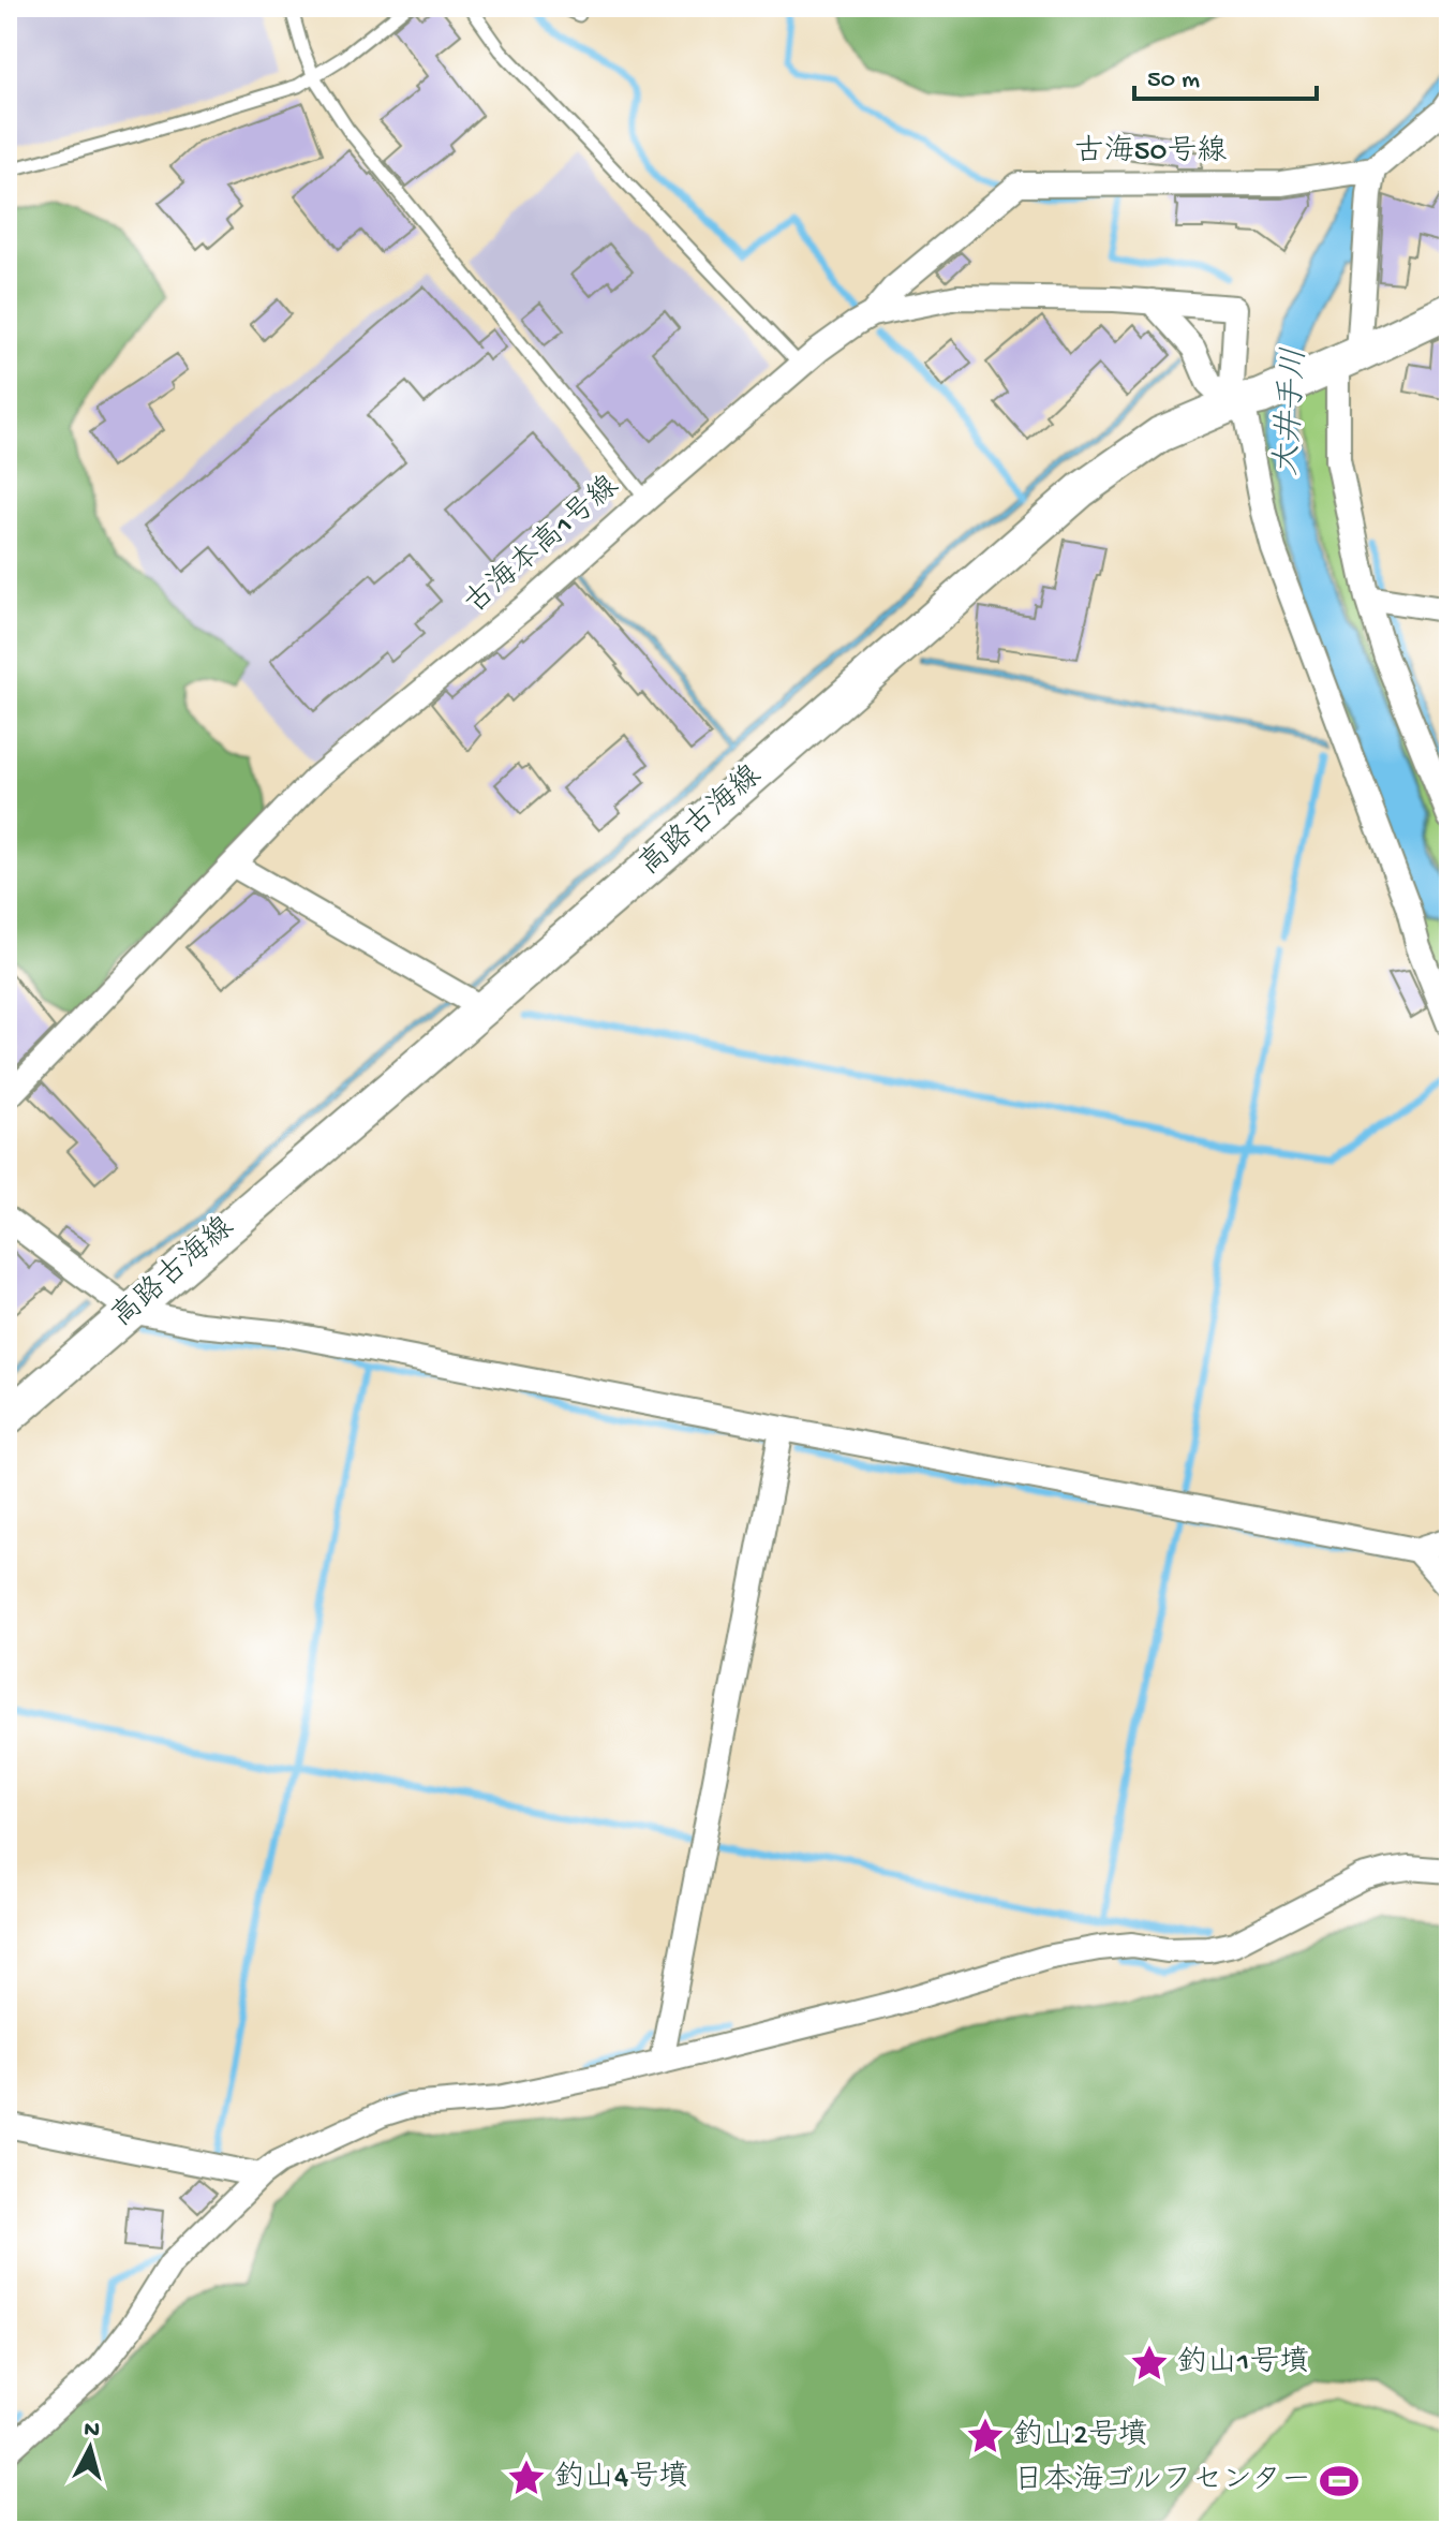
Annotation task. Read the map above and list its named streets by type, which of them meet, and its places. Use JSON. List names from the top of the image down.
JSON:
{
  "streets": {
    "main road": ["高路古海線"],
    "street": ["古海50号線", "古海本高1号線"]
  },
  "crossings": [
    ["古海50号線", "古海本高1号線"],
    ["古海本高1号線", "高路古海線"]
  ],
  "water": ["大井手川"],
  "places": {
    "place": ["釣山1号墳", "釣山2号墳", "釣山4号墳"],
    "sports": ["日本海ゴルフセンター"]
  },
  "scale_bar": "50 m",
  "north": "top"
}
